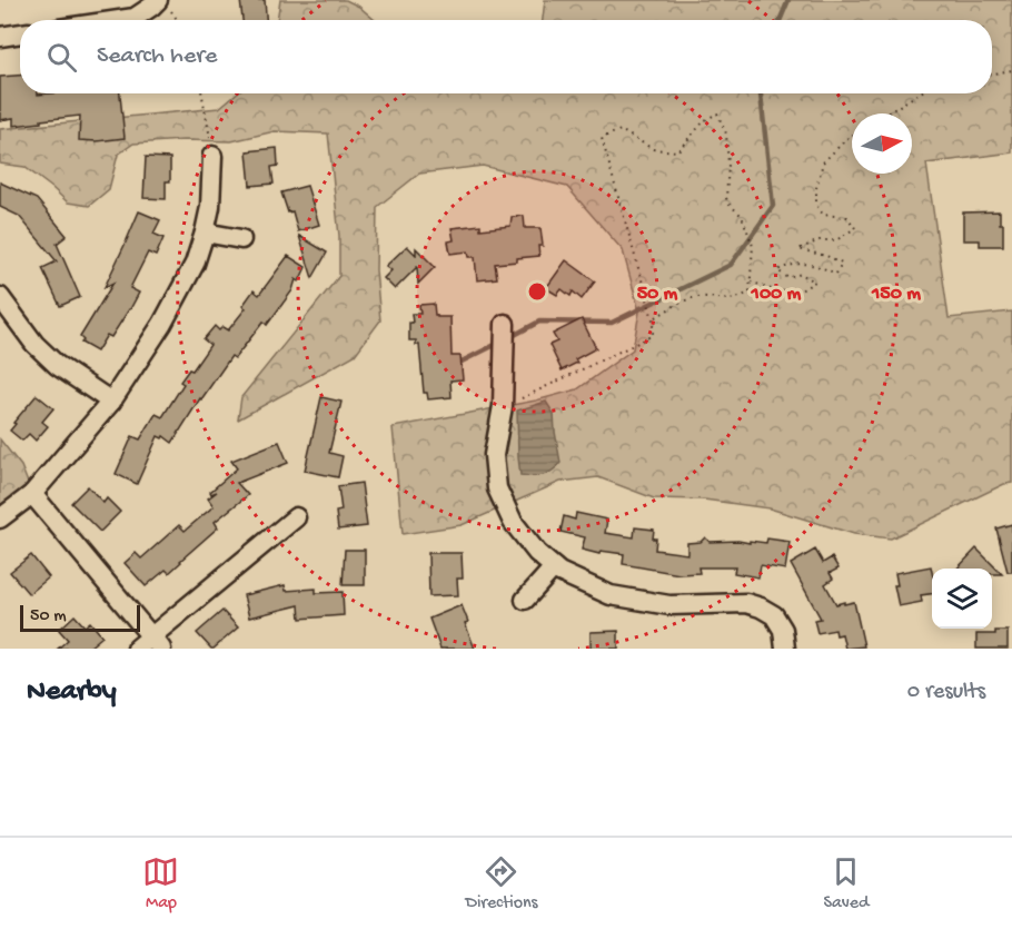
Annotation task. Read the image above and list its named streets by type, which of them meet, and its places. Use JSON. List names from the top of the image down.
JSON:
{
  "scale_bar": "50 m",
  "north": "right",
  "page": {
    "search": "Search here",
    "scale": "50 m",
    "heading": ["Nearby", "0 results"],
    "nav": ["Map", "Directions", "Saved"]
  },
  "rings": ["50 m", "100 m", "150 m"]
}
